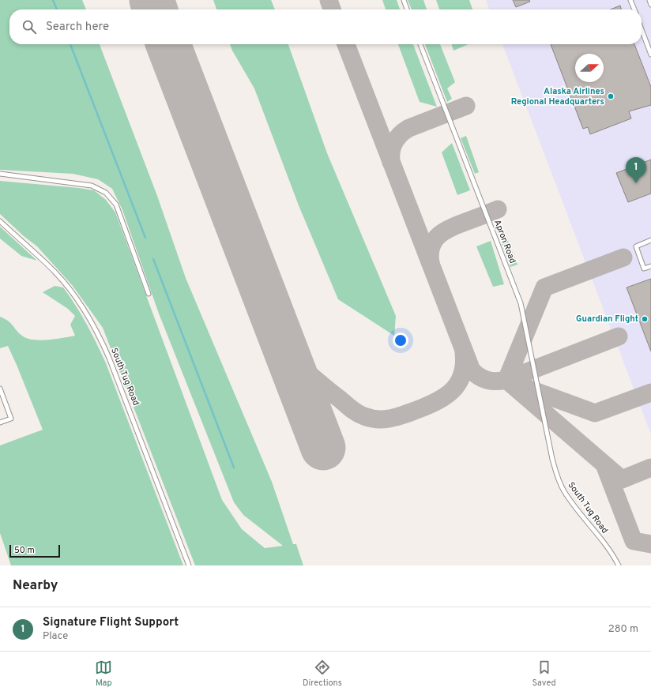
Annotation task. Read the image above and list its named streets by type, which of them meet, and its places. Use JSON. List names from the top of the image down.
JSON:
{
  "streets": {
    "lane": ["Apron Road", "South Tug Road"]
  },
  "crossings": [
    ["Apron Road", "South Tug Road"]
  ],
  "places": ["Alaska Airlines Regional Headquarters", "Guardian Flight"],
  "scale_bar": "50 m",
  "north": "right",
  "page": {
    "search": "Search here",
    "pins": "1",
    "scale": "50 m",
    "heading": "Nearby",
    "list": [
      {
        "mark": "1",
        "name": "Signature Flight Support",
        "note": "Place",
        "value": "280 m"
      }
    ],
    "nav": ["Map", "Directions", "Saved"]
  }
}
